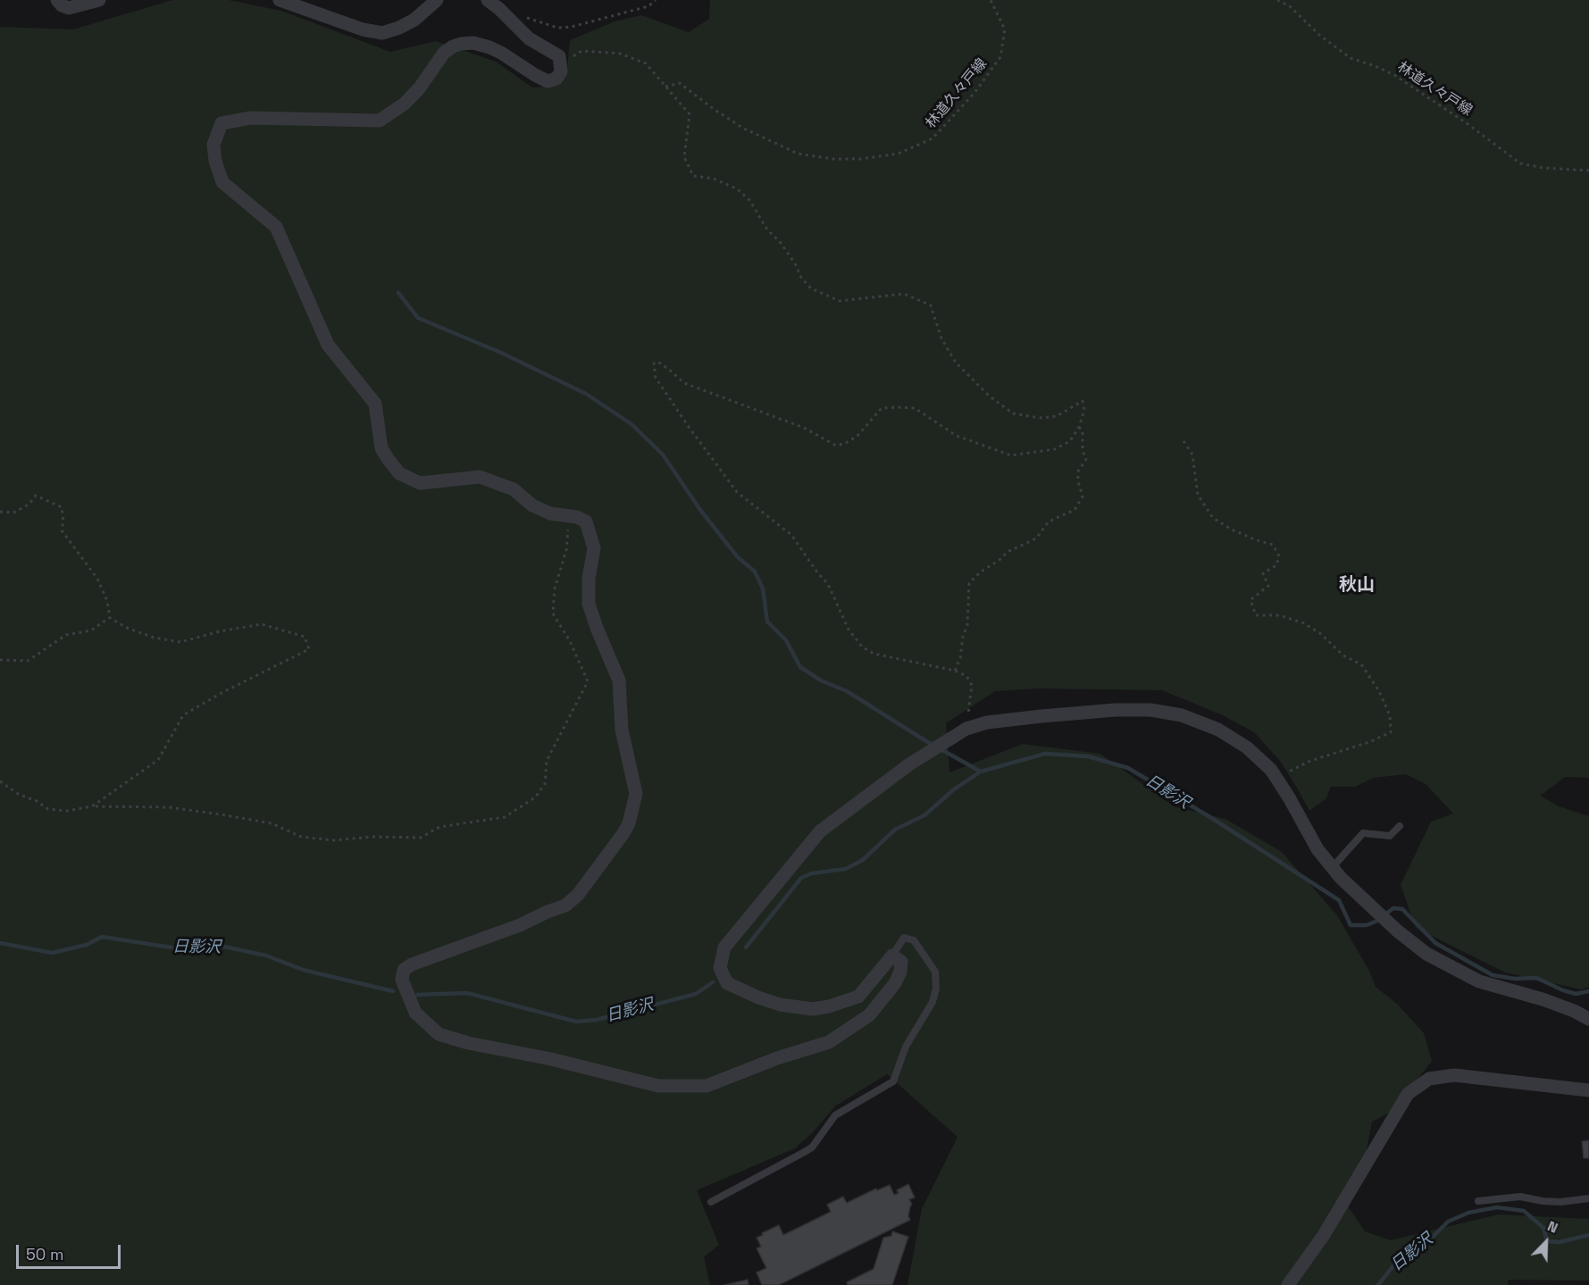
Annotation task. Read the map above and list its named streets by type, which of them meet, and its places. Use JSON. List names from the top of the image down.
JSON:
{
  "streets": {
    "path": ["林道久々戸線"]
  },
  "districts": ["秋山"],
  "water": ["日影沢"],
  "scale_bar": "50 m",
  "north": "top right"
}
